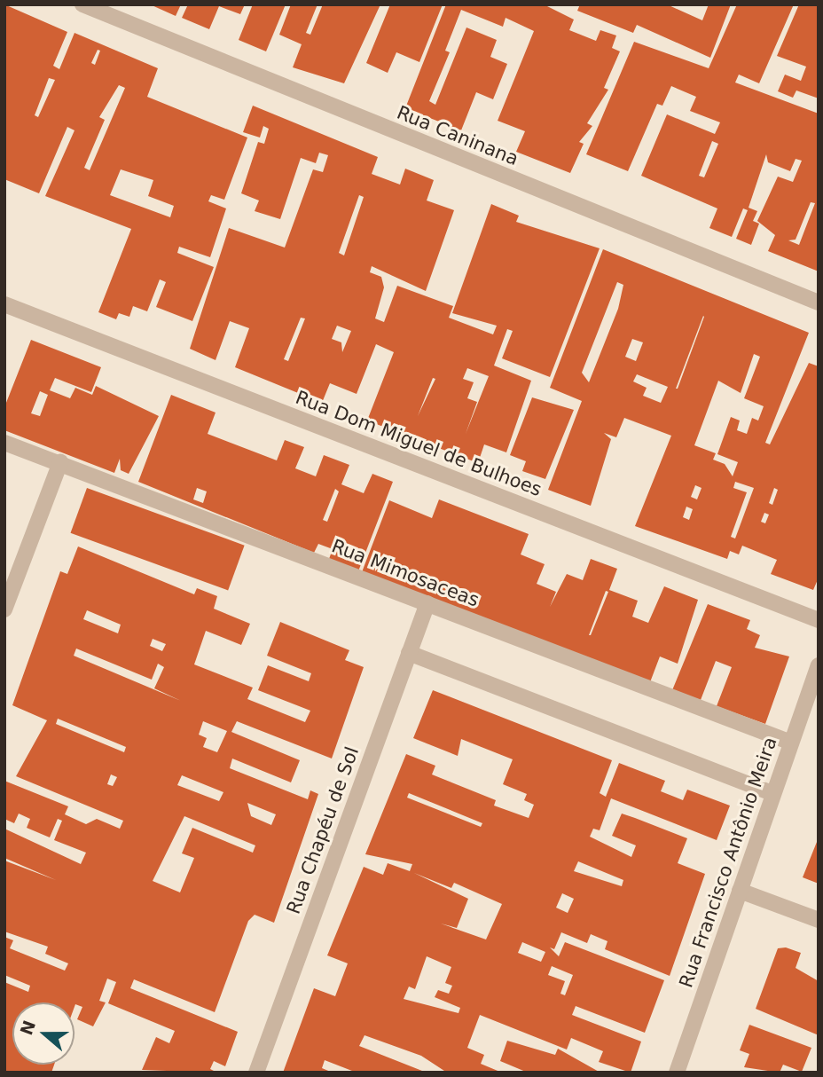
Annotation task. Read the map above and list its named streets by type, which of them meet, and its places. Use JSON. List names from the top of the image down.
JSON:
{
  "streets": {
    "street": [
      "Rua Caninana",
      "Rua Dom Miguel de Bulhoes",
      "Rua Mimosaceas",
      "Rua Chapéu de Sol",
      "Rua Francisco Antônio Meira"
    ]
  },
  "crossings": [
    ["Rua Mimosaceas", "Rua Chapéu de Sol"],
    ["Rua Mimosaceas", "Rua Francisco Antônio Meira"]
  ],
  "north": "left"
}
